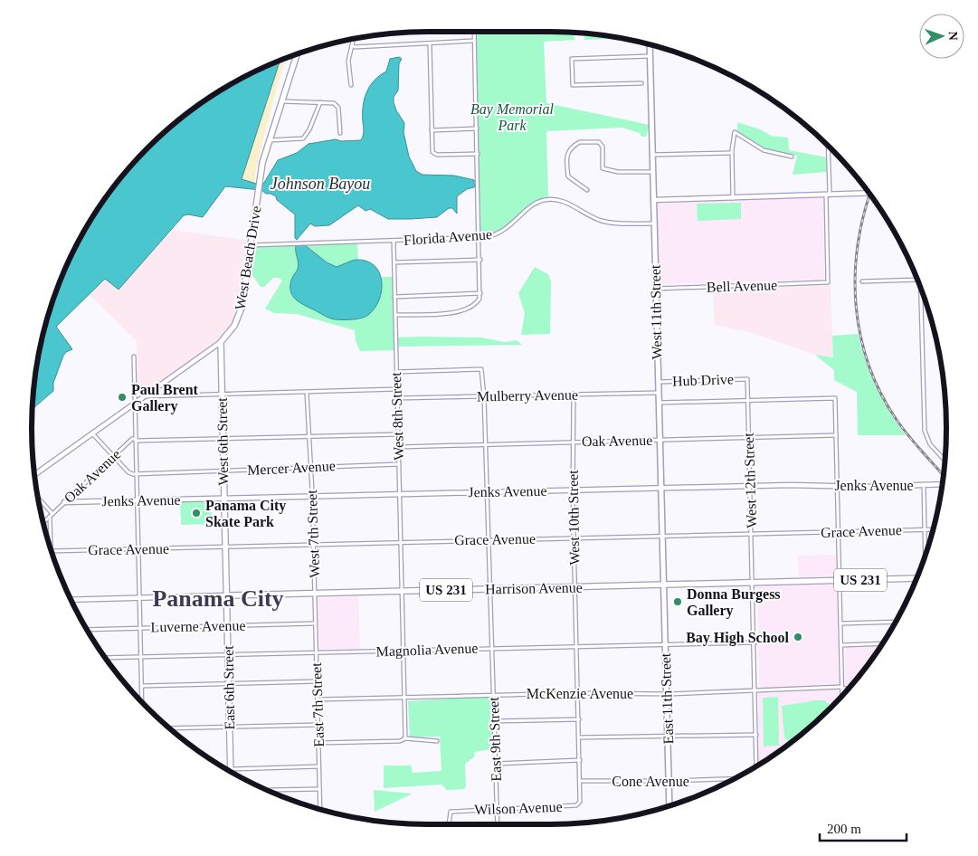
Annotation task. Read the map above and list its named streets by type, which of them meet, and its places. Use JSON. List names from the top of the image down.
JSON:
{
  "streets": {
    "main road": [
      "West Beach Drive",
      "West 11th Street",
      "West 6th Street",
      "US 231",
      "Harrison Avenue",
      "East 6th Street",
      "East 11th Street"
    ],
    "street": [
      "Florida Avenue",
      "Bell Avenue",
      "Hub Drive",
      "Mulberry Avenue",
      "West 8th Street",
      "Oak Avenue",
      "Mercer Avenue",
      "West 12th Street",
      "Jenks Avenue",
      "West 10th Street",
      "Grace Avenue",
      "West 7th Street",
      "Luverne Avenue",
      "Magnolia Avenue",
      "McKenzie Avenue",
      "East 7th Street",
      "East 9th Street",
      "Cone Avenue",
      "Wilson Avenue"
    ]
  },
  "crossings": [
    ["Florida Avenue", "West Beach Drive"],
    ["Florida Avenue", "West 11th Street"],
    ["Florida Avenue", "West 8th Street"],
    ["West Beach Drive", "West 6th Street"],
    ["Bell Avenue", "West 11th Street"],
    ["West 11th Street", "Hub Drive"],
    ["West 11th Street", "Mulberry Avenue"],
    ["West 11th Street", "Oak Avenue"],
    ["West 11th Street", "Jenks Avenue"],
    ["West 11th Street", "Grace Avenue"],
    ["West 11th Street", "Harrison Avenue"],
    ["West 11th Street", "East 11th Street"],
    ["Hub Drive", "West 12th Street"],
    ["Mulberry Avenue", "West 8th Street"],
    ["Mulberry Avenue", "West 10th Street"],
    ["Mulberry Avenue", "East 9th Street"],
    ["West 8th Street", "Oak Avenue"],
    ["West 8th Street", "Mercer Avenue"],
    ["West 8th Street", "Jenks Avenue"],
    ["West 8th Street", "Grace Avenue"],
    ["West 8th Street", "Harrison Avenue"],
    ["West 8th Street", "Magnolia Avenue"],
    ["West 8th Street", "McKenzie Avenue"],
    ["West 8th Street", "East 9th Street"],
    ["Oak Avenue", "West 6th Street"],
    ["Oak Avenue", "West 12th Street"],
    ["Oak Avenue", "Jenks Avenue"],
    ["Oak Avenue", "West 10th Street"],
    ["Oak Avenue", "West 7th Street"],
    ["Oak Avenue", "East 9th Street"],
    ["West 6th Street", "Mercer Avenue"],
    ["West 6th Street", "Jenks Avenue"],
    ["West 6th Street", "Grace Avenue"],
    ["West 6th Street", "Harrison Avenue"],
    ["West 6th Street", "East 6th Street"],
    ["Mercer Avenue", "West 7th Street"],
    ["West 12th Street", "Jenks Avenue"],
    ["West 12th Street", "Grace Avenue"],
    ["West 12th Street", "Harrison Avenue"],
    ["West 12th Street", "Magnolia Avenue"],
    ["West 12th Street", "McKenzie Avenue"],
    ["Jenks Avenue", "West 10th Street"],
    ["Jenks Avenue", "West 7th Street"],
    ["Jenks Avenue", "East 9th Street"],
    ["West 10th Street", "Grace Avenue"],
    ["West 10th Street", "Harrison Avenue"],
    ["West 10th Street", "Magnolia Avenue"],
    ["West 10th Street", "McKenzie Avenue"],
    ["West 10th Street", "Cone Avenue"],
    ["West 10th Street", "Wilson Avenue"],
    ["Grace Avenue", "West 7th Street"],
    ["Grace Avenue", "East 9th Street"],
    ["West 7th Street", "Harrison Avenue"],
    ["West 7th Street", "East 7th Street"],
    ["Harrison Avenue", "East 6th Street"],
    ["Harrison Avenue", "East 11th Street"],
    ["Harrison Avenue", "East 7th Street"],
    ["Harrison Avenue", "East 9th Street"],
    ["Luverne Avenue", "East 6th Street"],
    ["Luverne Avenue", "East 7th Street"],
    ["Magnolia Avenue", "East 6th Street"],
    ["Magnolia Avenue", "East 11th Street"],
    ["Magnolia Avenue", "East 7th Street"],
    ["Magnolia Avenue", "East 9th Street"],
    ["McKenzie Avenue", "East 11th Street"],
    ["McKenzie Avenue", "East 7th Street"],
    ["McKenzie Avenue", "East 9th Street"],
    ["East 11th Street", "Cone Avenue"],
    ["East 9th Street", "Wilson Avenue"]
  ],
  "districts": ["Panama City"],
  "water": ["Johnson Bayou"],
  "parks": ["Bay Memorial Park"],
  "places": [
    "Paul Brent Gallery",
    "Panama City Skate Park",
    "Donna Burgess Gallery",
    "Bay High School"
  ],
  "scale_bar": "200 m",
  "north": "right"
}
